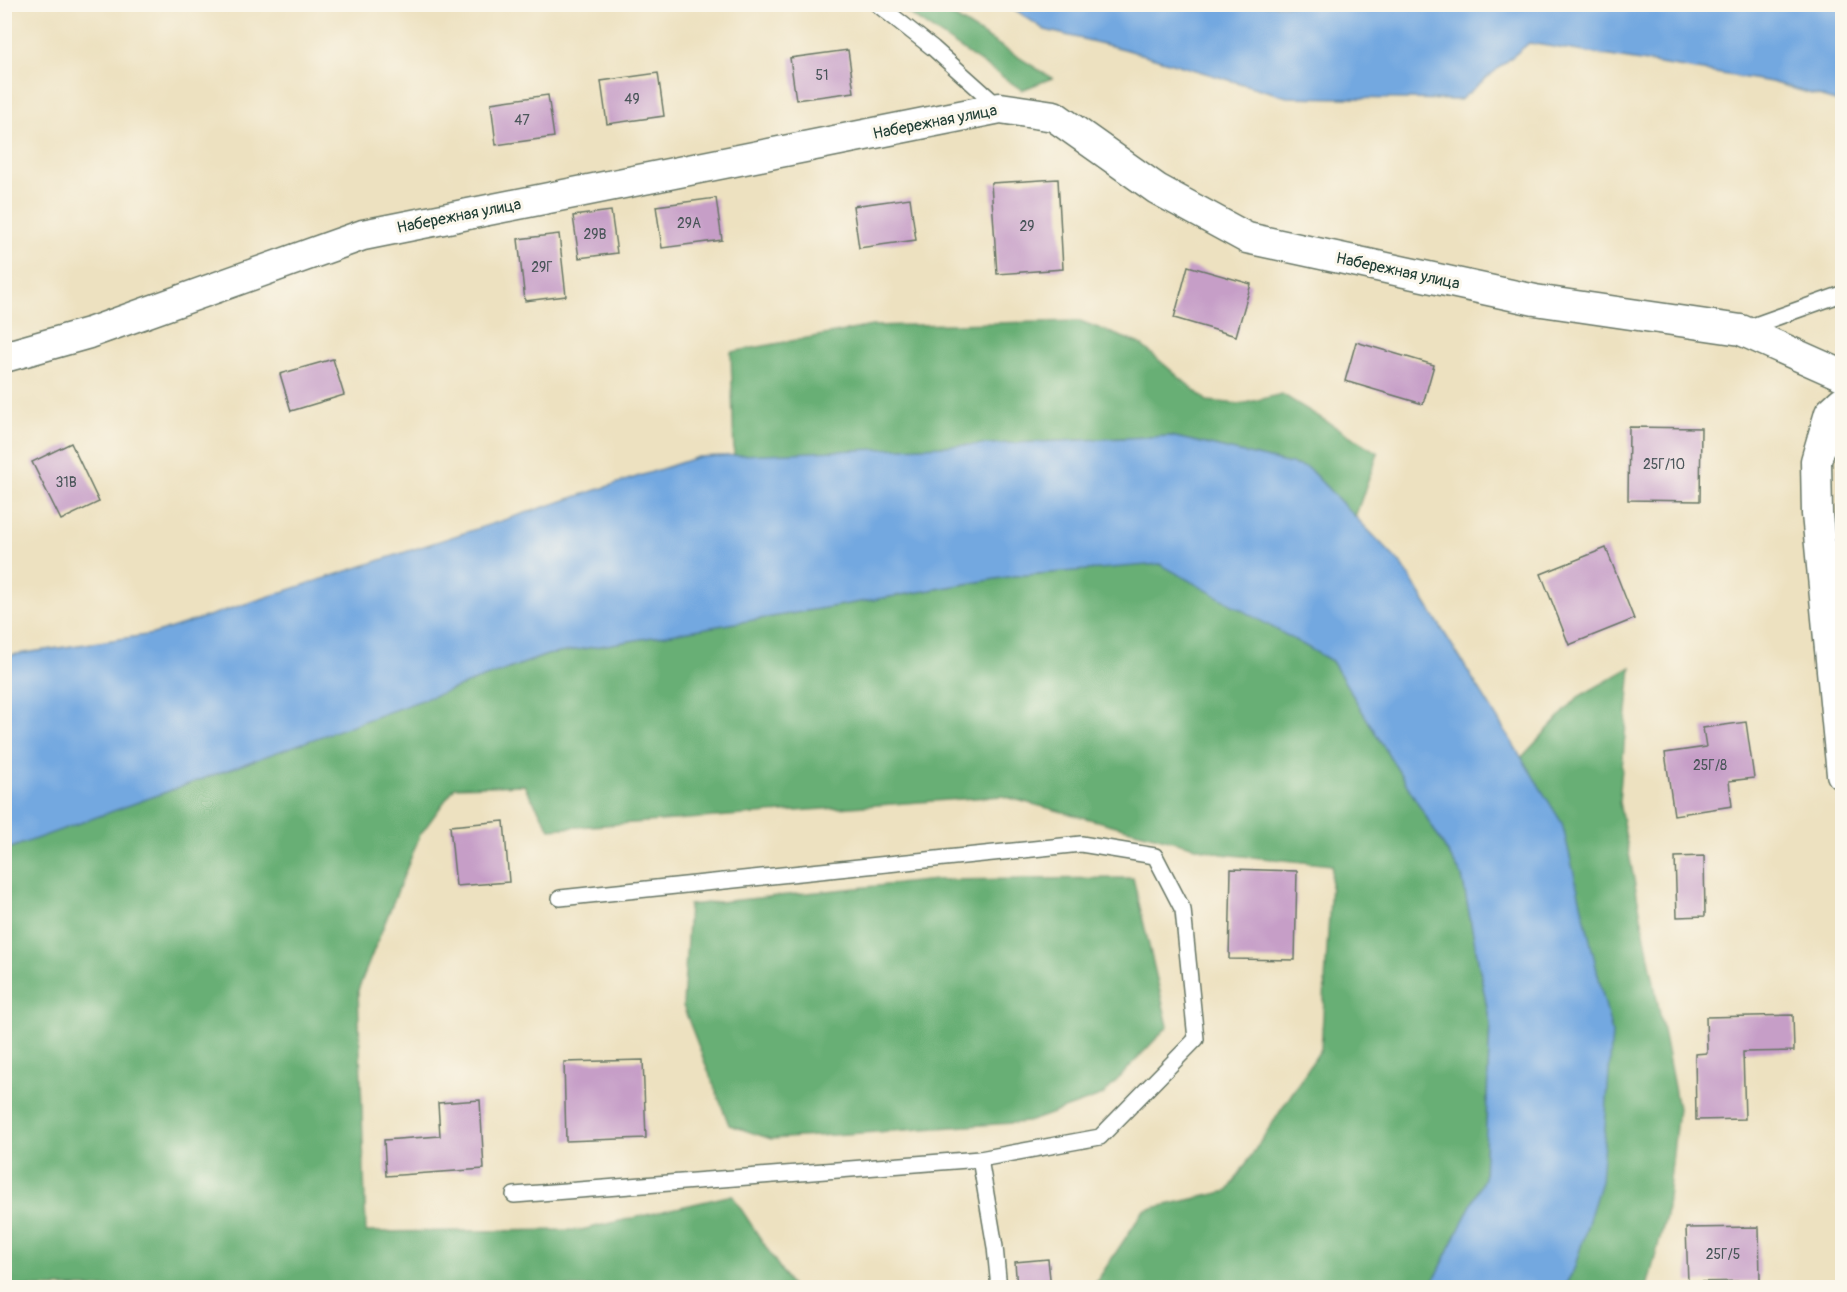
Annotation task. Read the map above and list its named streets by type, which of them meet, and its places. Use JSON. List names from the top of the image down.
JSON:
{
  "streets": {
    "street": ["Набережная улица"]
  },
  "house_numbers": [
    "51",
    "49",
    "47",
    "29А",
    "29",
    "29В",
    "29Г",
    "25Г/10",
    "31В",
    "25Г/8",
    "25Г/5"
  ]
}
